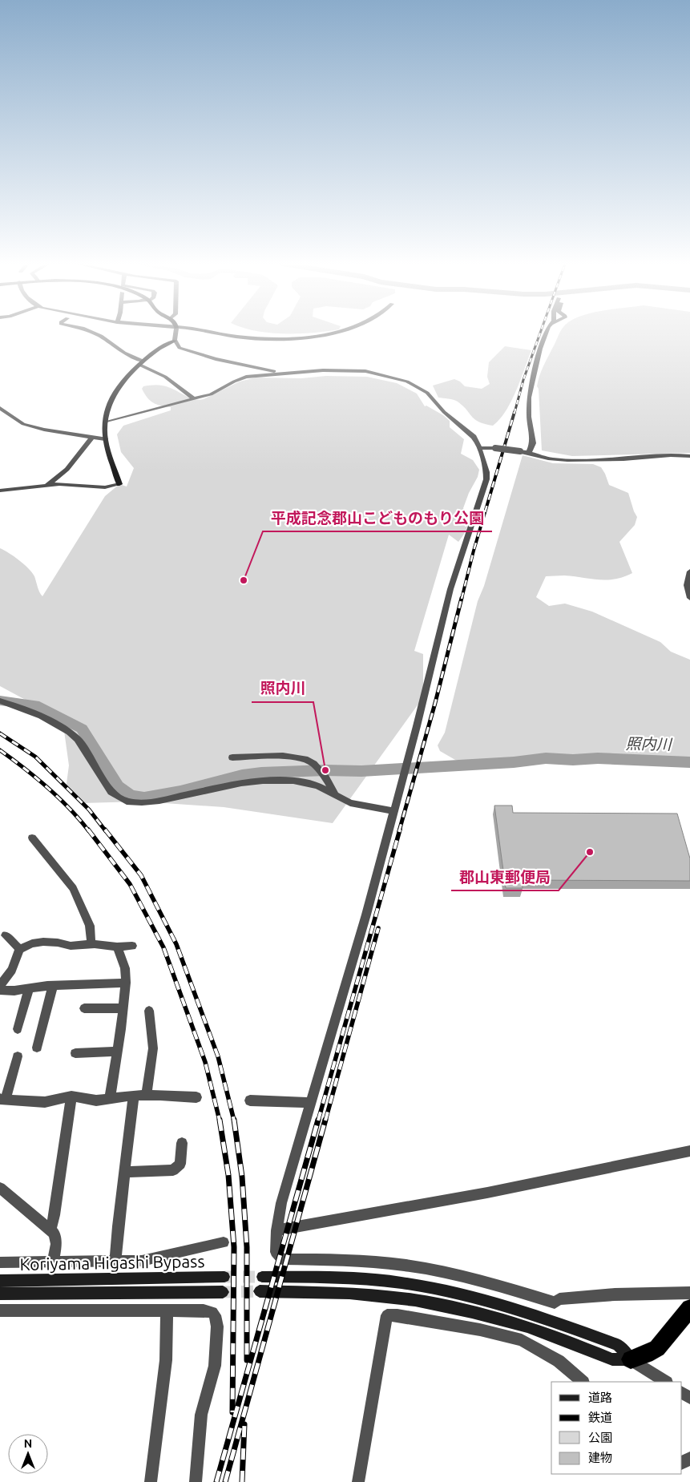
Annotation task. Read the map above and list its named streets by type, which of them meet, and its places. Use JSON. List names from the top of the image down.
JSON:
{
  "streets": {
    "street": ["Koriyama Higashi Bypass"]
  },
  "water": ["照内川"],
  "places": ["平成記念郡山こどものもり公園", "照内川", "郡山東郵便局"],
  "legend": [
    "道路",
    "鉄道",
    "公園",
    "建物"
  ],
  "north": "top"
}
